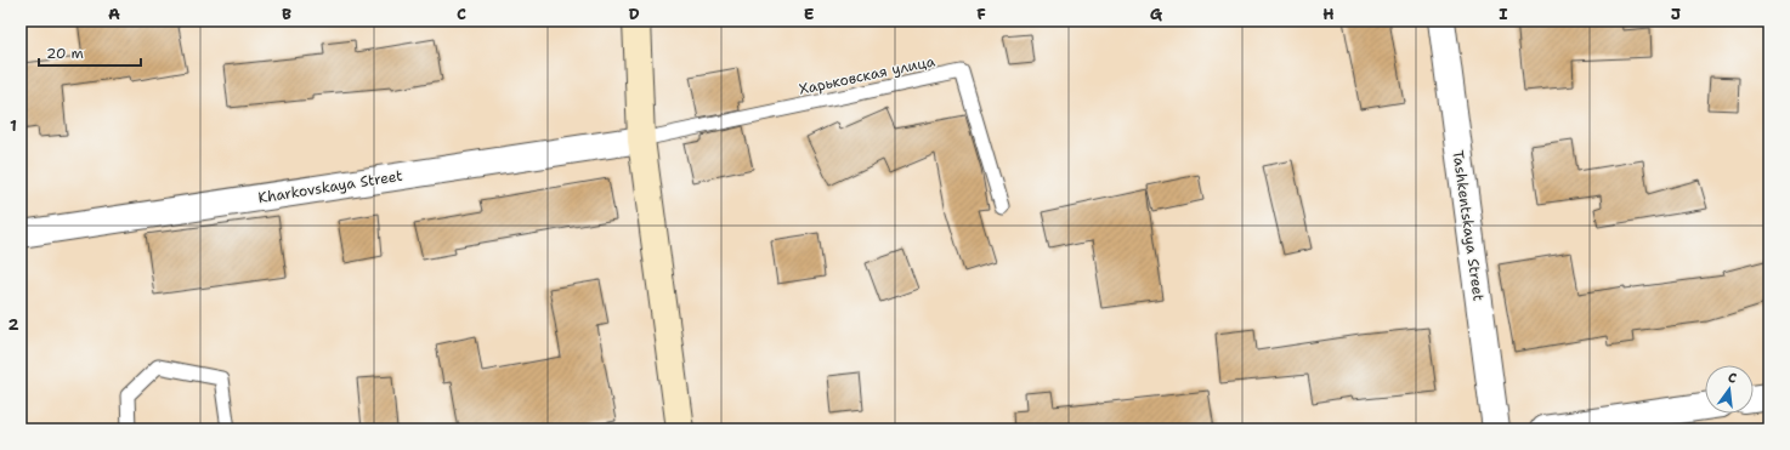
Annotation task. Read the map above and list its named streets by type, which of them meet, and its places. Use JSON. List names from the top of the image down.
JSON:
{
  "streets": {
    "street": ["Kharkovskaya Street", "Tashkentskaya Street"],
    "lane": ["Харьковская улица"]
  },
  "crossings": [
    ["Харьковская улица", "Kharkovskaya Street"]
  ],
  "scale_bar": "20 m",
  "north": "top",
  "grid": {
    "columns": [
      "A",
      "B",
      "C",
      "D",
      "E",
      "F",
      "G",
      "H",
      "I",
      "J"
    ],
    "rows": ["1", "2"]
  }
}
